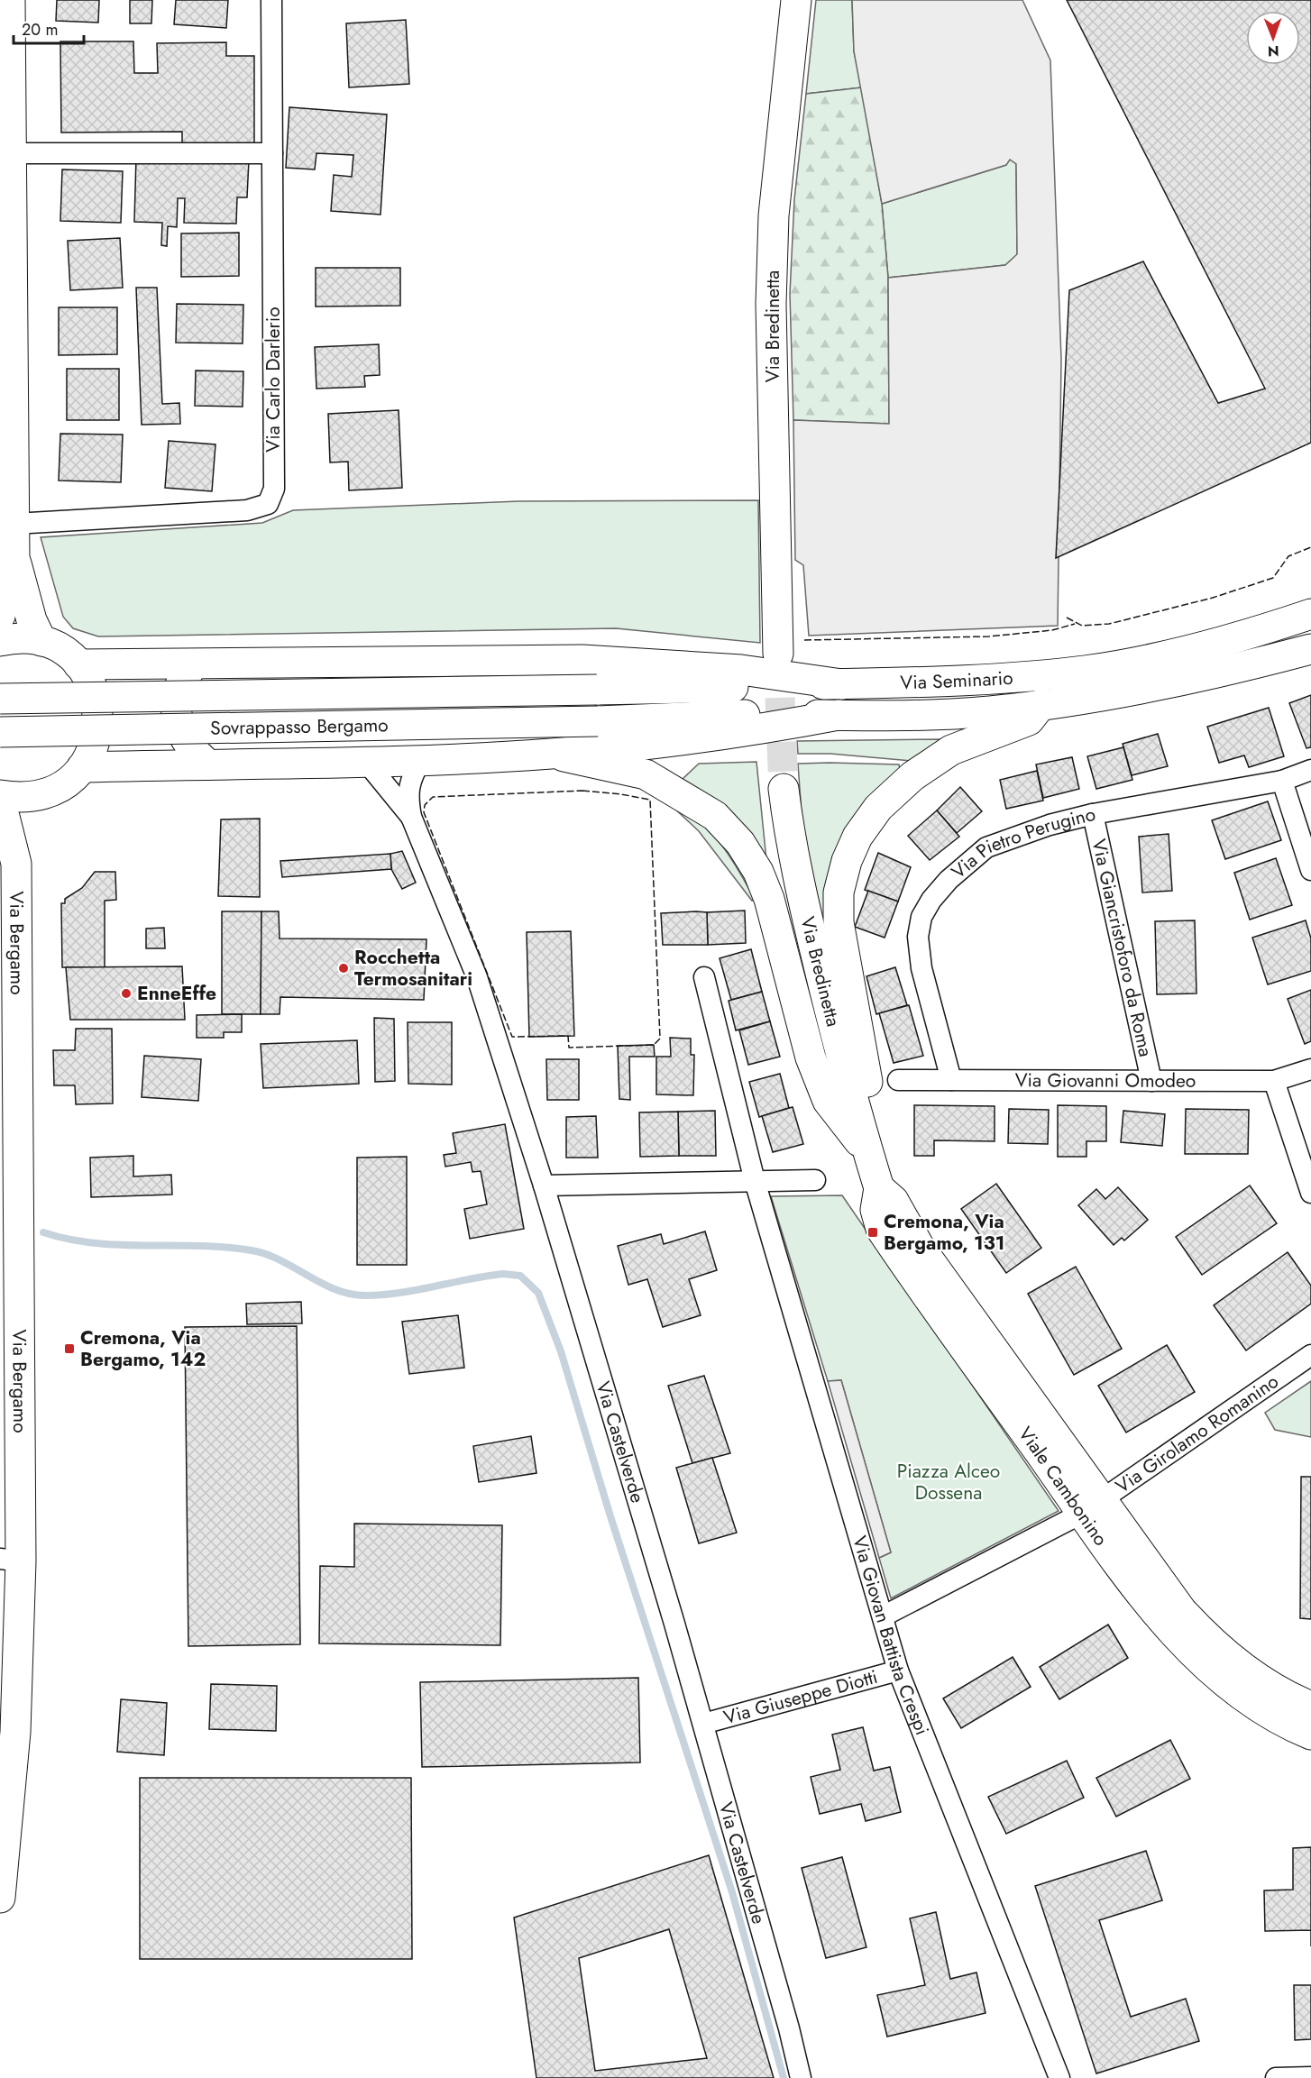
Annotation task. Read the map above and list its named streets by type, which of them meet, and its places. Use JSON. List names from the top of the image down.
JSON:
{
  "streets": {
    "main road": [
      "Via Bredinetta",
      "Via Seminario",
      "Sovrappasso Bergamo",
      "Via Bergamo",
      "Viale Cambonino"
    ],
    "street": [
      "Via Carlo Darlerio",
      "Via Pietro Perugino",
      "Via Giancristoforo da Roma",
      "Via Giovanni Omodeo",
      "Via Girolamo Romanino",
      "Via Castelverde",
      "Via Giovan Battista Crespi",
      "Via Giuseppe Diotti"
    ]
  },
  "crossings": [
    ["Via Bredinetta", "Viale Cambonino"],
    ["Via Seminario", "Sovrappasso Bergamo"],
    ["Via Pietro Perugino", "Via Giancristoforo da Roma"],
    ["Via Pietro Perugino", "Via Giovanni Omodeo"],
    ["Via Giancristoforo da Roma", "Via Giovanni Omodeo"],
    ["Via Girolamo Romanino", "Viale Cambonino"],
    ["Via Castelverde", "Via Giuseppe Diotti"],
    ["Via Giovan Battista Crespi", "Via Giuseppe Diotti"]
  ],
  "parks": ["Piazza Alceo Dossena"],
  "places": {
    "other": ["Rocchetta Termosanitari", "EnneEffe"],
    "transit": ["Cremona, Via Bergamo, 131", "Cremona, Via Bergamo, 142"]
  },
  "scale_bar": "20 m",
  "north": "bottom"
}
